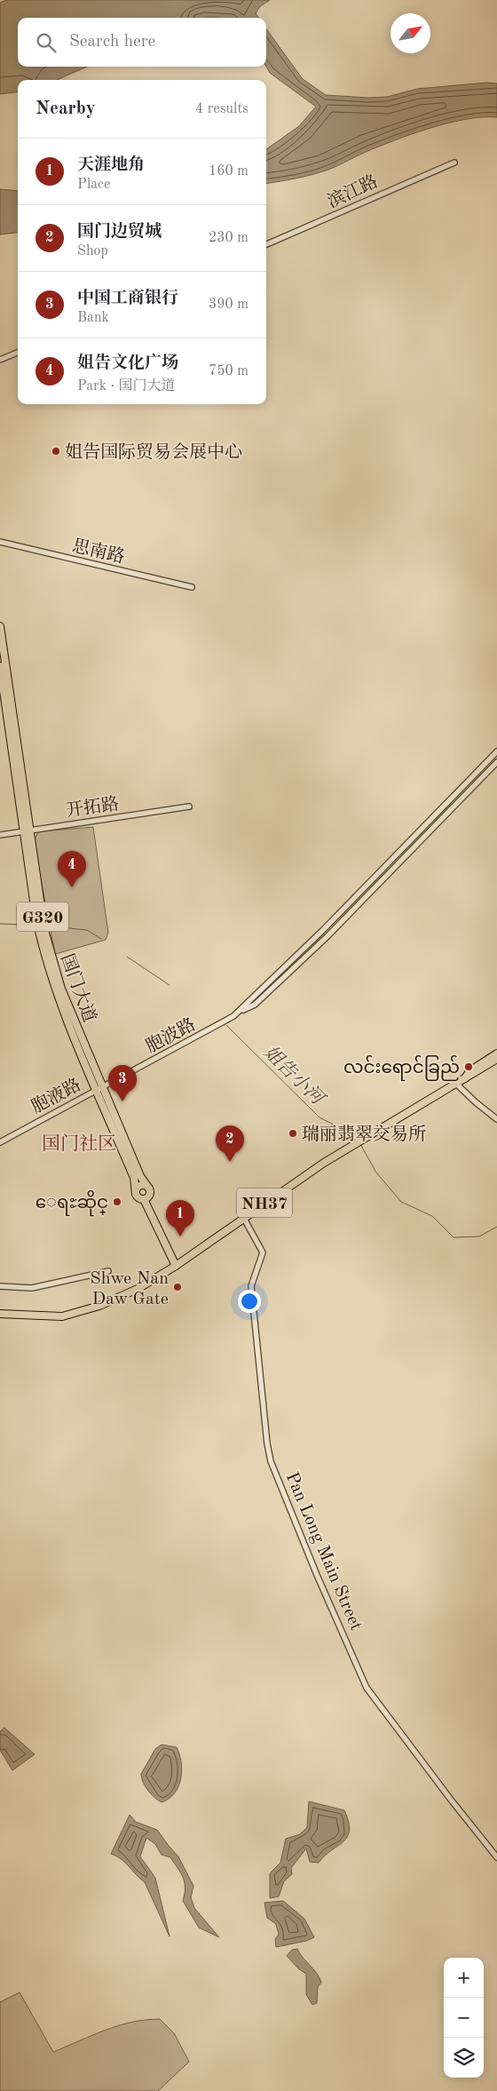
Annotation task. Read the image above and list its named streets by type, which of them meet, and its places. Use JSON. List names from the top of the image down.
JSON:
{
  "streets": {
    "highway": ["G320", "国门大道", "NH37"],
    "street": [
      "滨江路",
      "思南路",
      "开拓路",
      "胞波路",
      "胞液路",
      "Pan Long Main Street"
    ]
  },
  "crossings": [
    ["开拓路", "国门大道"],
    ["国门大道", "胞波路"],
    ["国门大道", "胞液路"],
    ["胞波路", "胞液路"],
    ["NH37", "Pan Long Main Street"]
  ],
  "districts": ["国门社区"],
  "water": ["姐告小河"],
  "places": [
    "姐告国际贸易会展中心",
    "လင်းရောင်ခြည်",
    "瑞丽翡翠交易所",
    "ေရႊဆိုင္",
    "Shwe Nan Daw Gate"
  ],
  "north": "top right",
  "page": {
    "search": "Search here",
    "heading": ["Nearby", "4 results"],
    "list": [
      {
        "mark": "1",
        "name": "天涯地角",
        "note": "Place",
        "value": "160 m"
      },
      {
        "mark": "2",
        "name": "国门边贸城",
        "note": "Shop",
        "value": "230 m"
      },
      {
        "mark": "3",
        "name": "中国工商银行",
        "note": "Bank",
        "value": "390 m"
      },
      {
        "mark": "4",
        "name": "姐告文化广场",
        "note": "Park · 国门大道",
        "value": "750 m"
      }
    ],
    "pins": [
      "4",
      "3",
      "2",
      "1"
    ],
    "map_buttons": ["+", "−"]
  }
}
